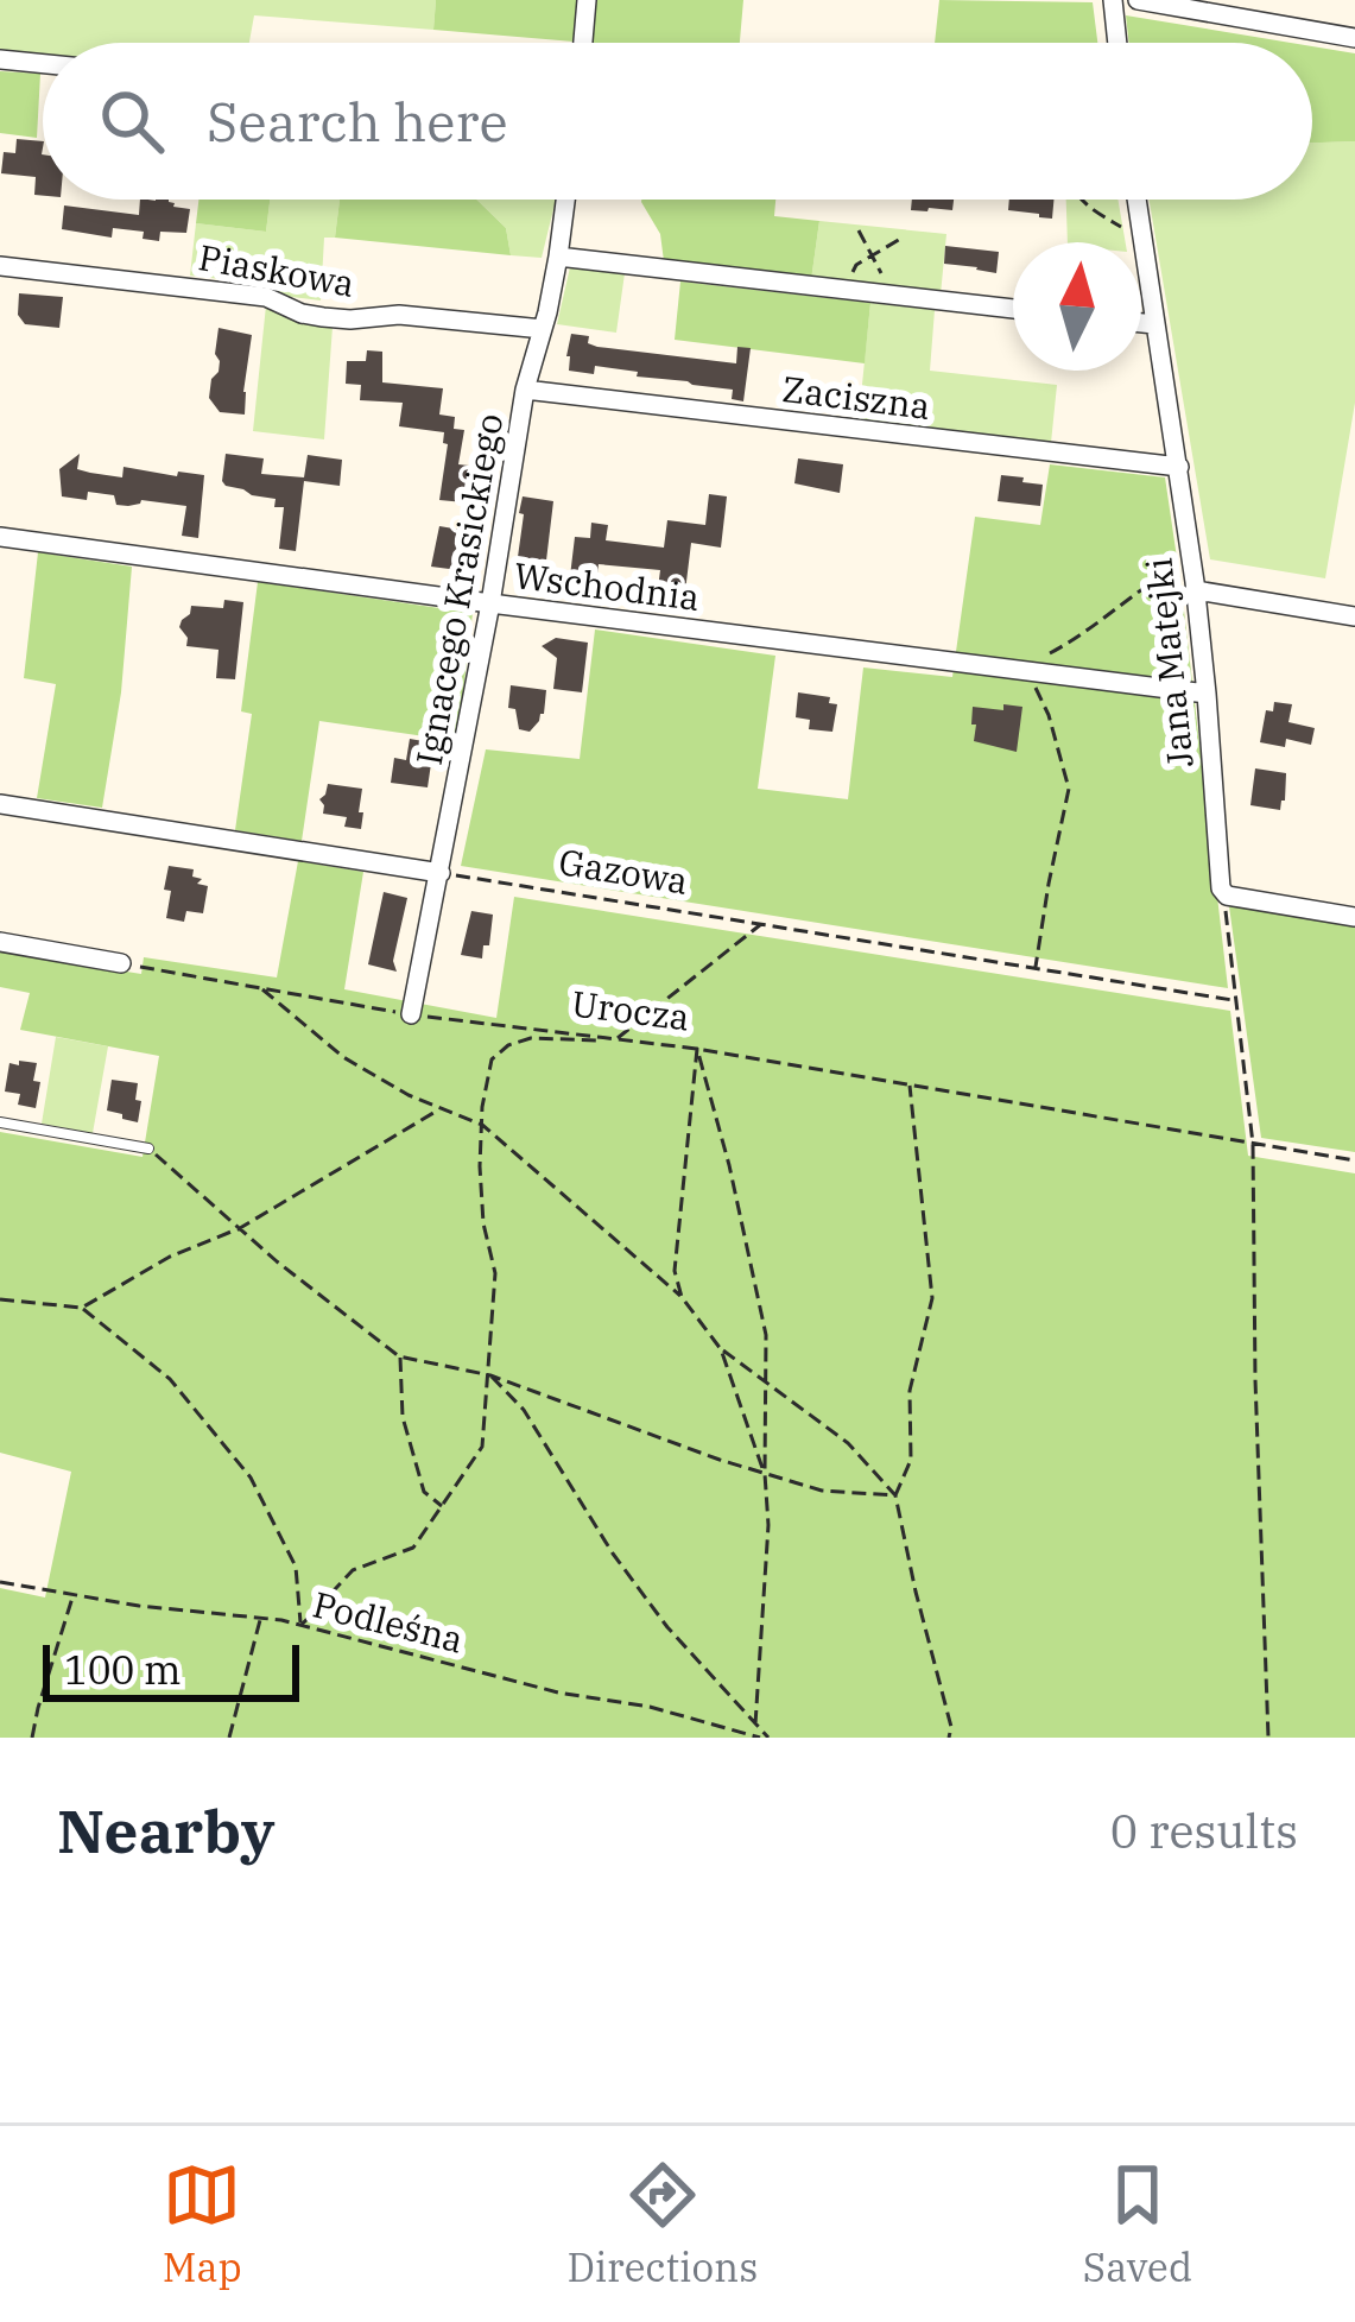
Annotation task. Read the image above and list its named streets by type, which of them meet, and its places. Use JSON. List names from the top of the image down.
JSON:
{
  "streets": {
    "street": [
      "Piaskowa",
      "Zaciszna",
      "Wschodnia",
      "Ignacego Krasickiego",
      "Jana Matejki"
    ],
    "path": ["Gazowa", "Urocza", "Podleśna"]
  },
  "crossings": [
    ["Piaskowa", "Ignacego Krasickiego"],
    ["Zaciszna", "Ignacego Krasickiego"],
    ["Zaciszna", "Jana Matejki"],
    ["Wschodnia", "Ignacego Krasickiego"],
    ["Wschodnia", "Jana Matejki"],
    ["Ignacego Krasickiego", "Gazowa"],
    ["Ignacego Krasickiego", "Urocza"]
  ],
  "scale_bar": "100 m",
  "north": "top",
  "page": {
    "search": "Search here",
    "scale": "100 m",
    "heading": ["Nearby", "0 results"],
    "nav": ["Map", "Directions", "Saved"]
  }
}
